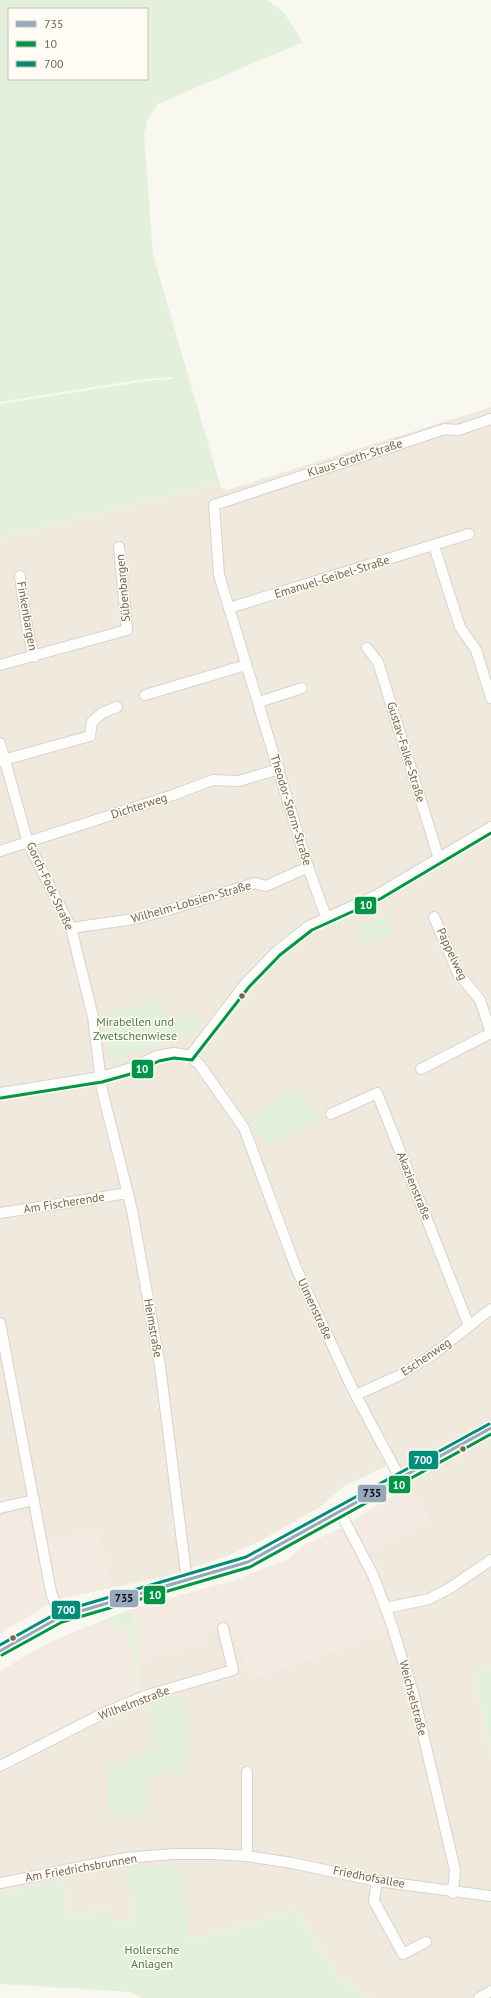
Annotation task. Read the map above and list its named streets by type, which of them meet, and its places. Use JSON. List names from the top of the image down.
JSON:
{
  "streets": {
    "street": [
      "Klaus-Groth-Straße",
      "Emanuel-Geibel-Straße",
      "Sübenbargen",
      "Finkenbargen",
      "Gustav-Falke-Straße",
      "Dichterweg",
      "Theodor-Storm-Straße",
      "Gorch-Fock-Straße",
      "Wilhelm-Lobsien-Straße",
      "Pappelweg",
      "Akazienstraße",
      "Am Fischerende",
      "Ulmenstraße",
      "Heimstraße",
      "Eschenweg",
      "Weichselstraße",
      "Wilhelmstraße",
      "Am Friedrichsbrunnen",
      "Friedhofsallee"
    ]
  },
  "crossings": [
    ["Klaus-Groth-Straße", "Theodor-Storm-Straße"],
    ["Emanuel-Geibel-Straße", "Theodor-Storm-Straße"],
    ["Sübenbargen", "Finkenbargen"],
    ["Dichterweg", "Theodor-Storm-Straße"],
    ["Dichterweg", "Gorch-Fock-Straße"],
    ["Theodor-Storm-Straße", "Wilhelm-Lobsien-Straße"],
    ["Gorch-Fock-Straße", "Wilhelm-Lobsien-Straße"],
    ["Gorch-Fock-Straße", "Heimstraße"],
    ["Akazienstraße", "Eschenweg"],
    ["Am Fischerende", "Heimstraße"],
    ["Ulmenstraße", "Eschenweg"],
    ["Weichselstraße", "Friedhofsallee"],
    ["Am Friedrichsbrunnen", "Friedhofsallee"]
  ],
  "parks": ["Mirabellen und Zwetschenwiese", "Hollersche Anlagen"],
  "lines": ["transit line 10", "transit line 700", "transit line 735"],
  "legend": ["735", "10", "700"]
}
